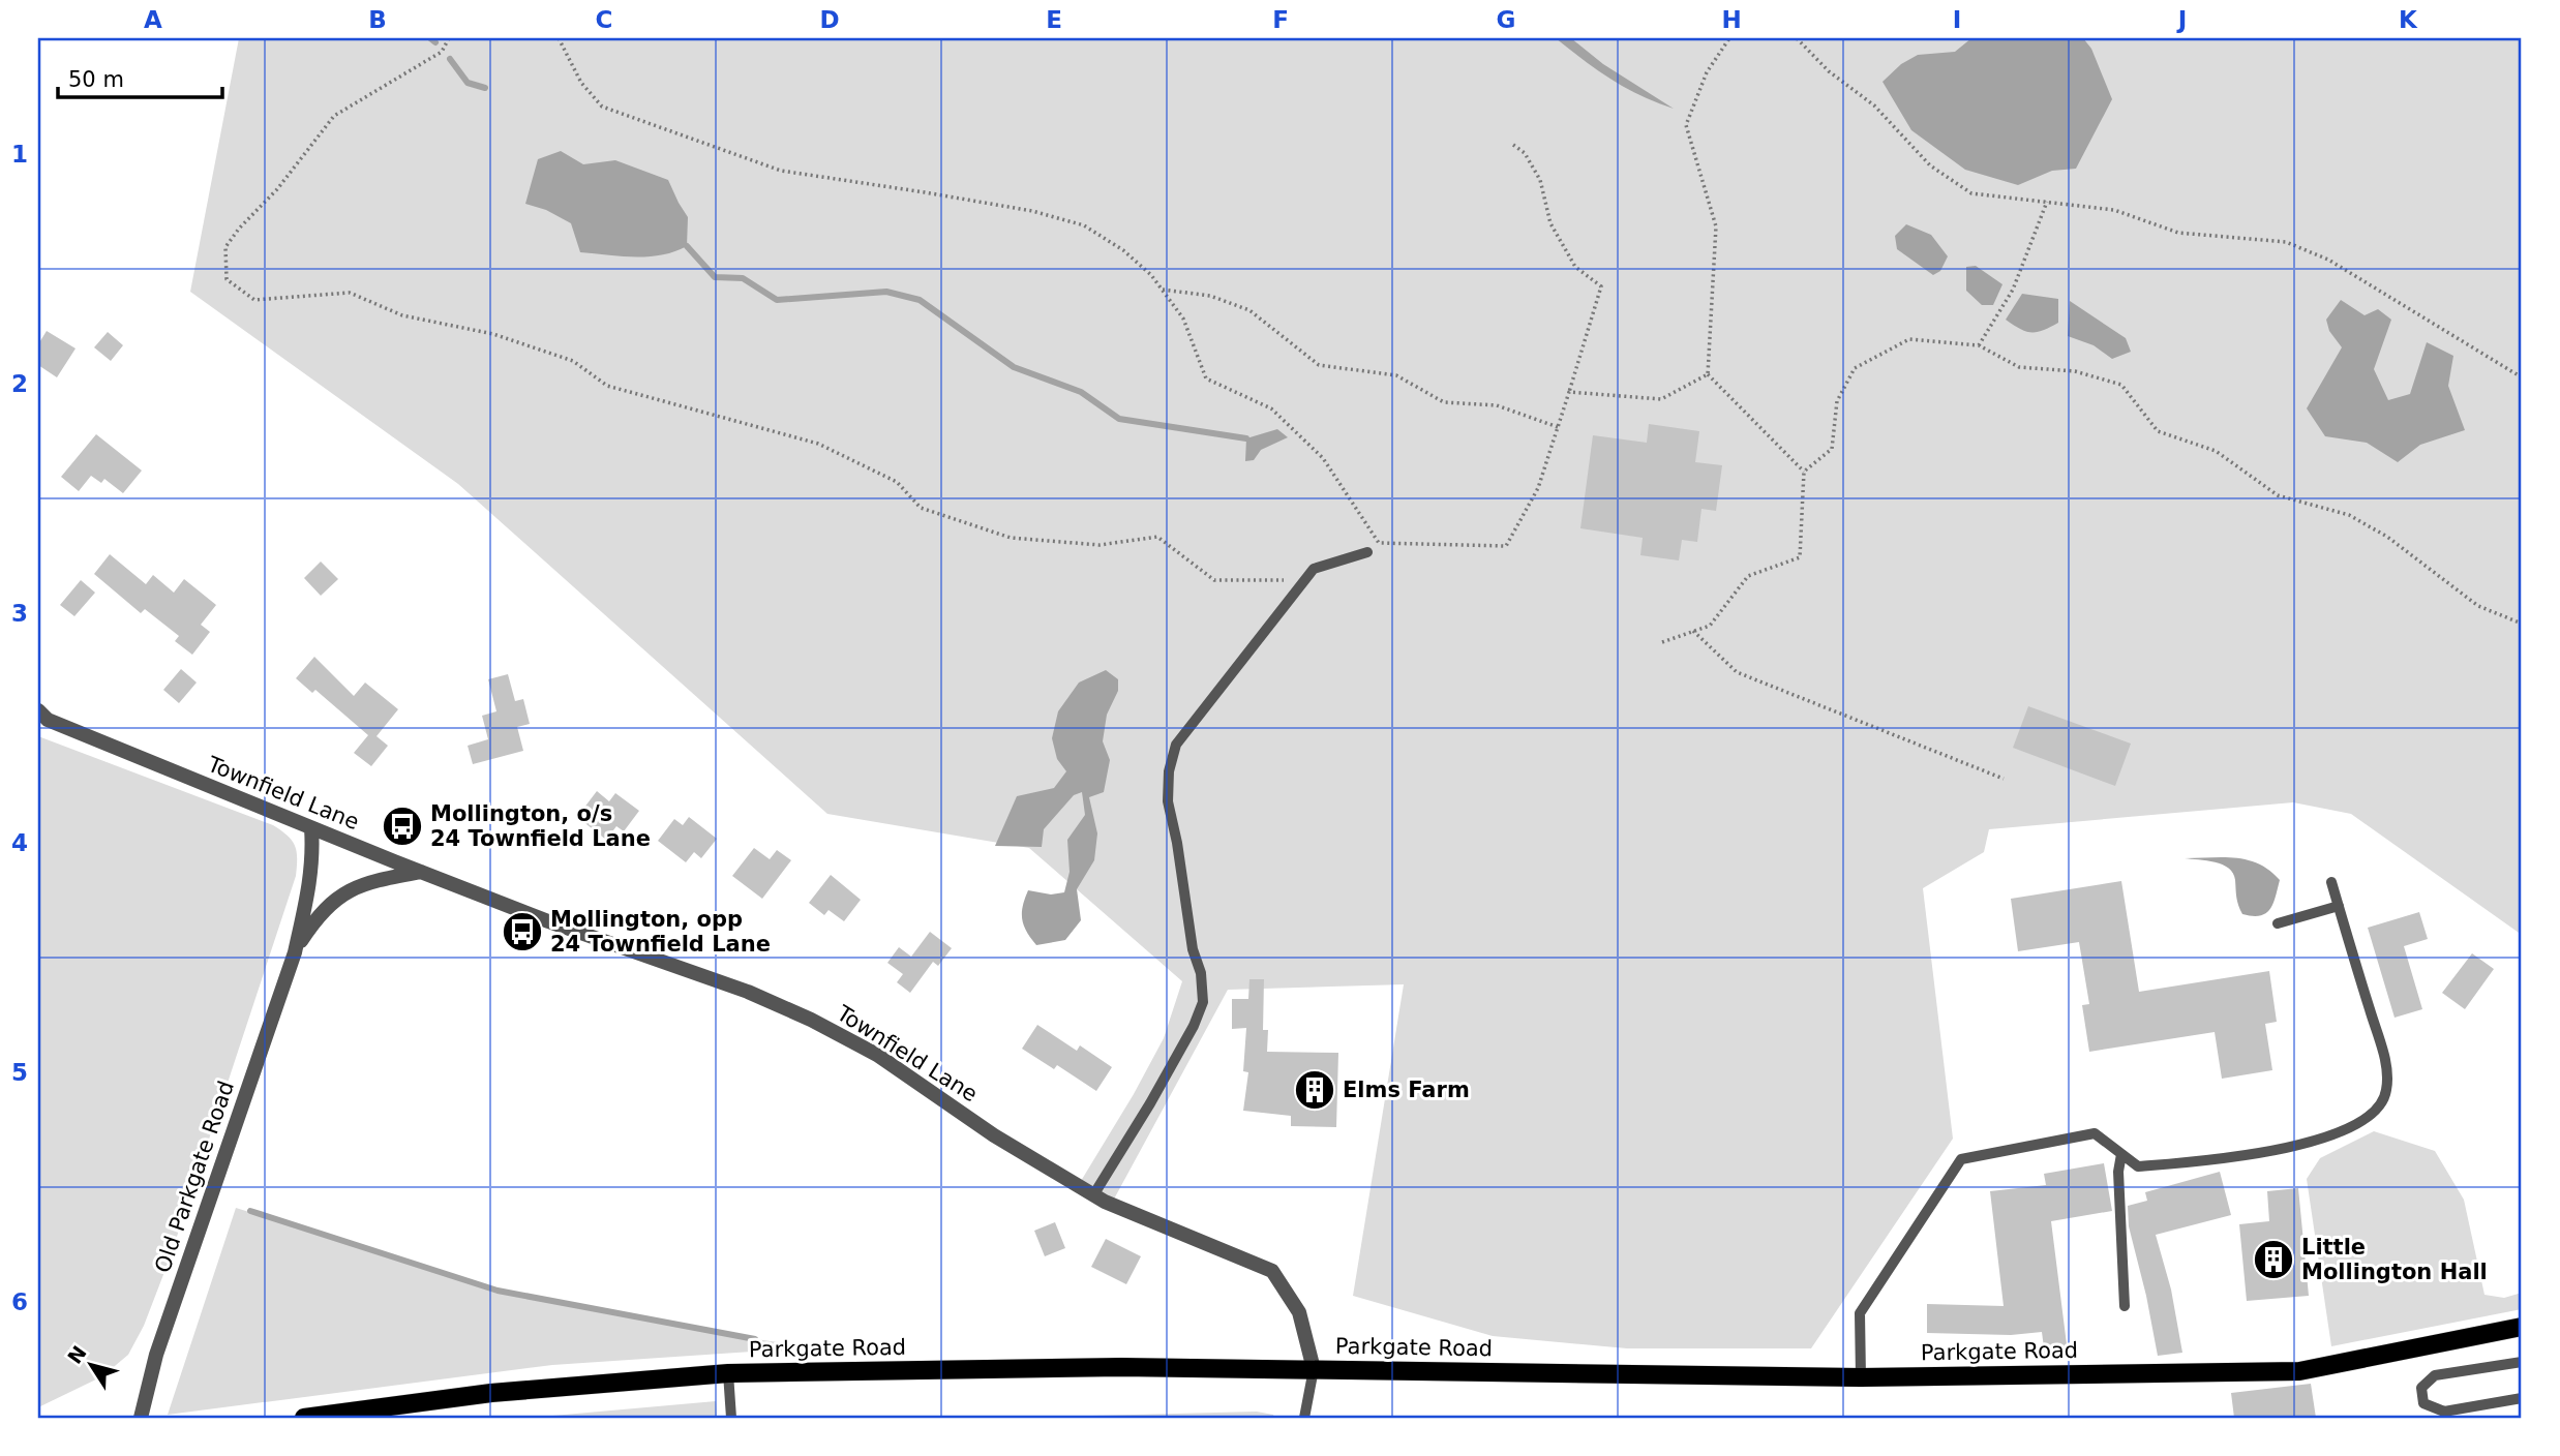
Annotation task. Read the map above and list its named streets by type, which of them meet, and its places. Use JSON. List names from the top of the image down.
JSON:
{
  "streets": {
    "main road": ["Parkgate Road"],
    "street": ["Townfield Lane", "Old Parkgate Road"]
  },
  "crossings": [
    ["Townfield Lane", "Old Parkgate Road"],
    ["Townfield Lane", "Parkgate Road"]
  ],
  "places": {
    "bus stop": ["Mollington, o/s 24 Townfield Lane", "Mollington, opp 24 Townfield Lane"],
    "building": ["Elms Farm", "Little Mollington Hall"]
  },
  "scale_bar": "50 m",
  "north": "top left",
  "grid": {
    "columns": [
      "A",
      "B",
      "C",
      "D",
      "E",
      "F",
      "G",
      "H",
      "I",
      "J",
      "K"
    ],
    "rows": [
      "1",
      "2",
      "3",
      "4",
      "5",
      "6"
    ]
  }
}
